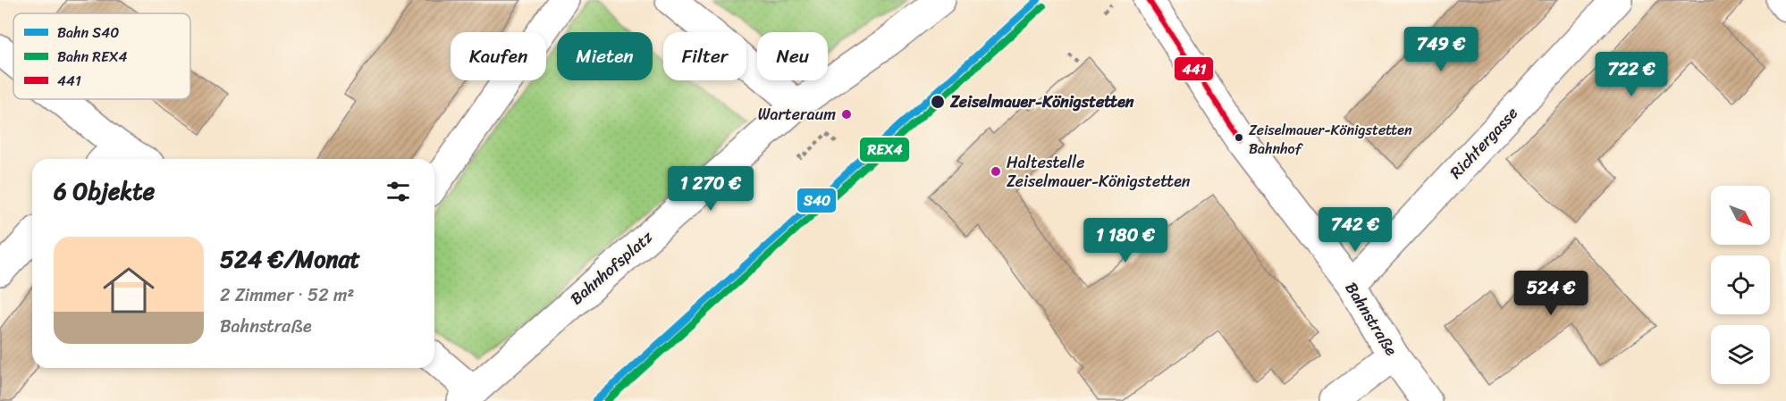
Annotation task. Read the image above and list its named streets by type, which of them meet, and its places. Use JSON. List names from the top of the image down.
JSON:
{
  "streets": {
    "street": ["Richtergasse", "Bahnhofsplatz", "Bahnstraße"]
  },
  "crossings": [
    ["Richtergasse", "Bahnstraße"]
  ],
  "places": [
    "Zeiselmauer-Königstetten",
    "Warteraum",
    "Zeiselmauer-Königstetten Bahnhof",
    "Haltestelle Zeiselmauer-Königstetten"
  ],
  "lines": ["rail line S40", "transit line 441", "rail line REX4"],
  "legend": ["Bahn S40", "Bahn REX4", "441"],
  "north": "bottom right",
  "page": {
    "price": [
      "749 €",
      "722 €",
      "1 270 €",
      "742 €",
      "1 180 €",
      "524 €"
    ],
    "chip": [
      "Kaufen",
      "Mieten",
      "Filter",
      "Neu"
    ],
    "heading": "6 Objekte",
    "list": [
      {
        "name": "524 €/Monat",
        "note": "2 Zimmer · 52 m² · Bahnstraße"
      }
    ]
  }
}
